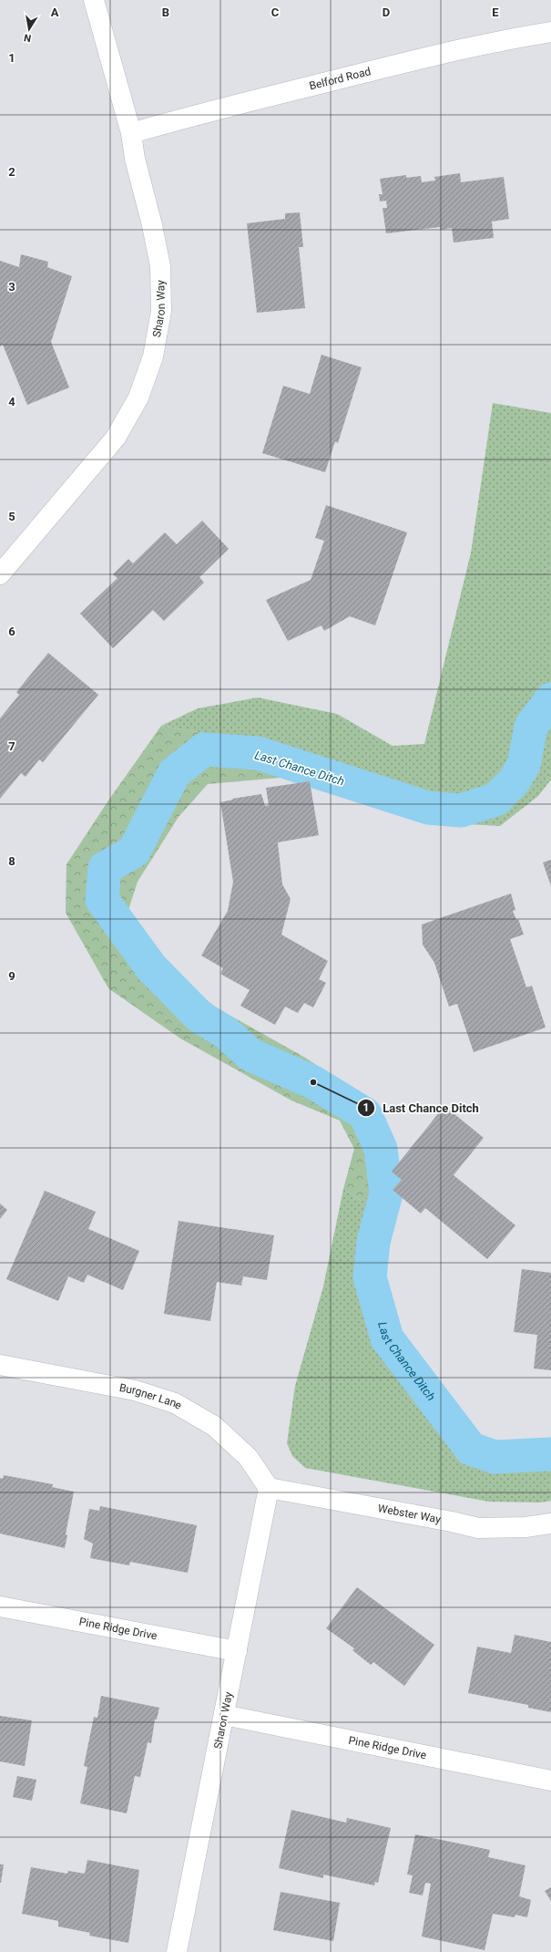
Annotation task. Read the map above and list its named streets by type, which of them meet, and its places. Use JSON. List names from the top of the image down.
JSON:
{
  "streets": {
    "street": [
      "Belford Road",
      "Sharon Way",
      "Burgner Lane",
      "Webster Way",
      "Pine Ridge Drive"
    ]
  },
  "crossings": [
    ["Belford Road", "Sharon Way"],
    ["Sharon Way", "Burgner Lane"],
    ["Sharon Way", "Webster Way"],
    ["Sharon Way", "Pine Ridge Drive"],
    ["Burgner Lane", "Webster Way"]
  ],
  "water": ["Last Chance Ditch"],
  "places": ["Last Chance Ditch"],
  "north": "bottom",
  "grid": {
    "columns": [
      "A",
      "B",
      "C",
      "D",
      "E"
    ],
    "rows": [
      "1",
      "2",
      "3",
      "4",
      "5",
      "6",
      "7",
      "8",
      "9"
    ]
  }
}
